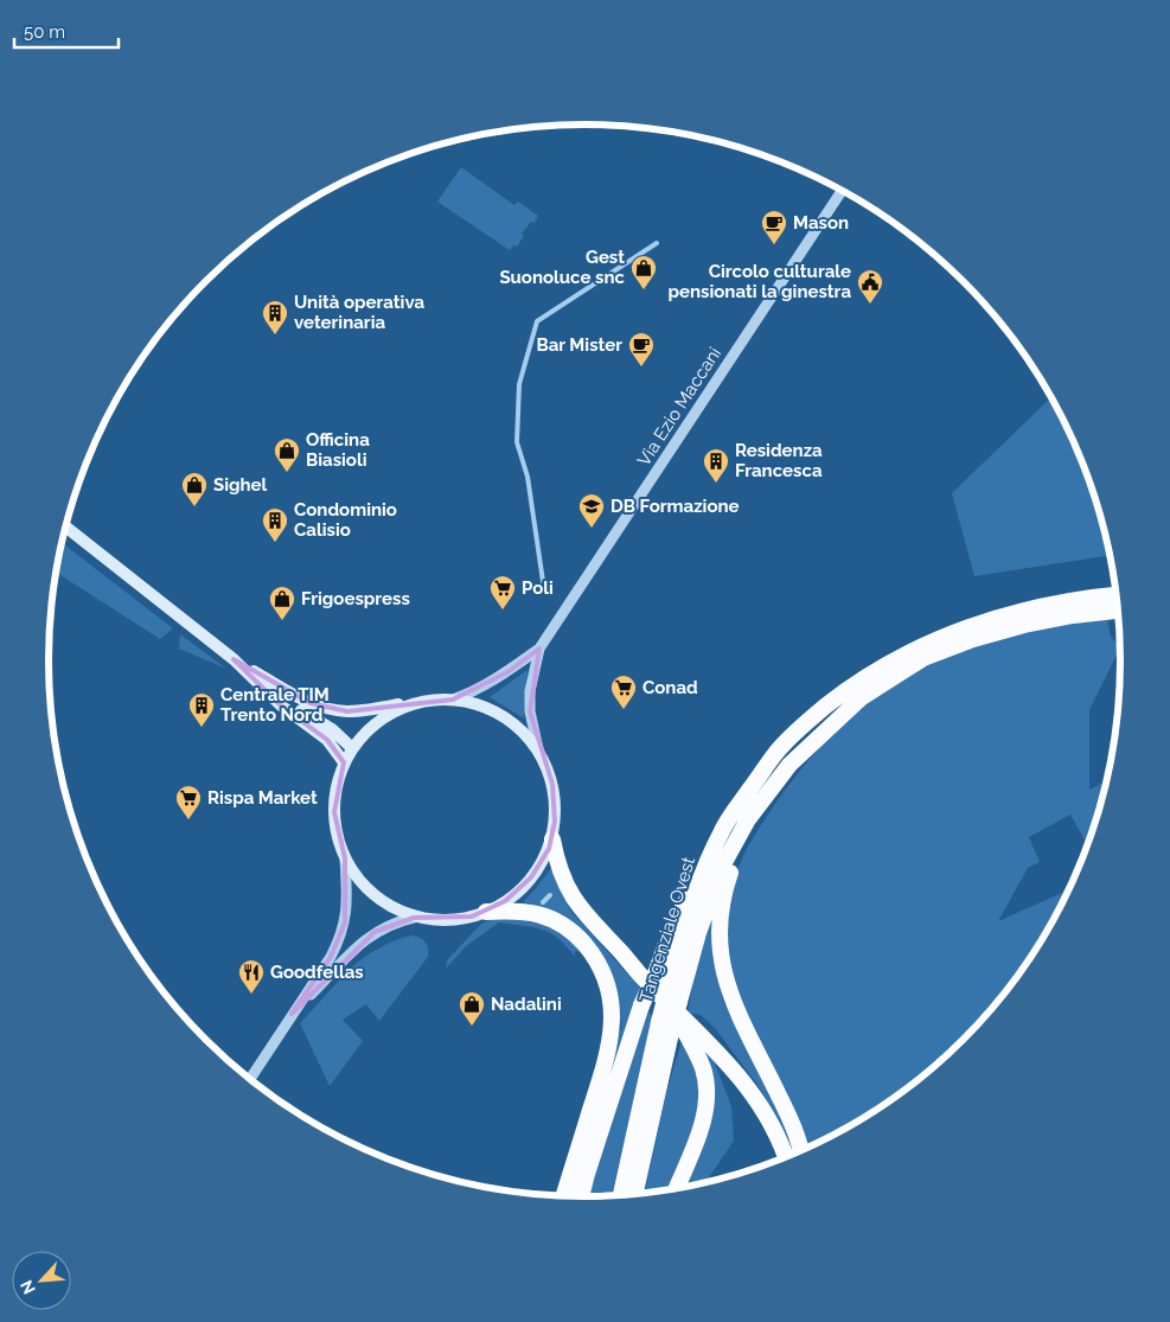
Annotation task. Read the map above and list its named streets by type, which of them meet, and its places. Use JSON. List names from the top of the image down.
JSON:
{
  "streets": {
    "highway": ["Tangenziale Ovest"],
    "street": ["Via Ezio Maccani"]
  },
  "places": {
    "cafe": ["Mason", "Bar Mister"],
    "shop": [
      "Gest Suonoluce snc",
      "Officina Biasioli",
      "Sighel",
      "Frigoespress",
      "Nadalini"
    ],
    "public building": ["Circolo culturale pensionati la ginestra"],
    "building": [
      "Unità operativa veterinaria",
      "Residenza Francesca",
      "Condominio Calisio",
      "Centrale TIM Trento Nord"
    ],
    "school or university": ["DB Formazione"],
    "supermarket": ["Poli", "Conad", "Rispa Market"],
    "restaurant": ["Goodfellas"]
  },
  "scale_bar": "50 m",
  "north": "bottom left"
}
